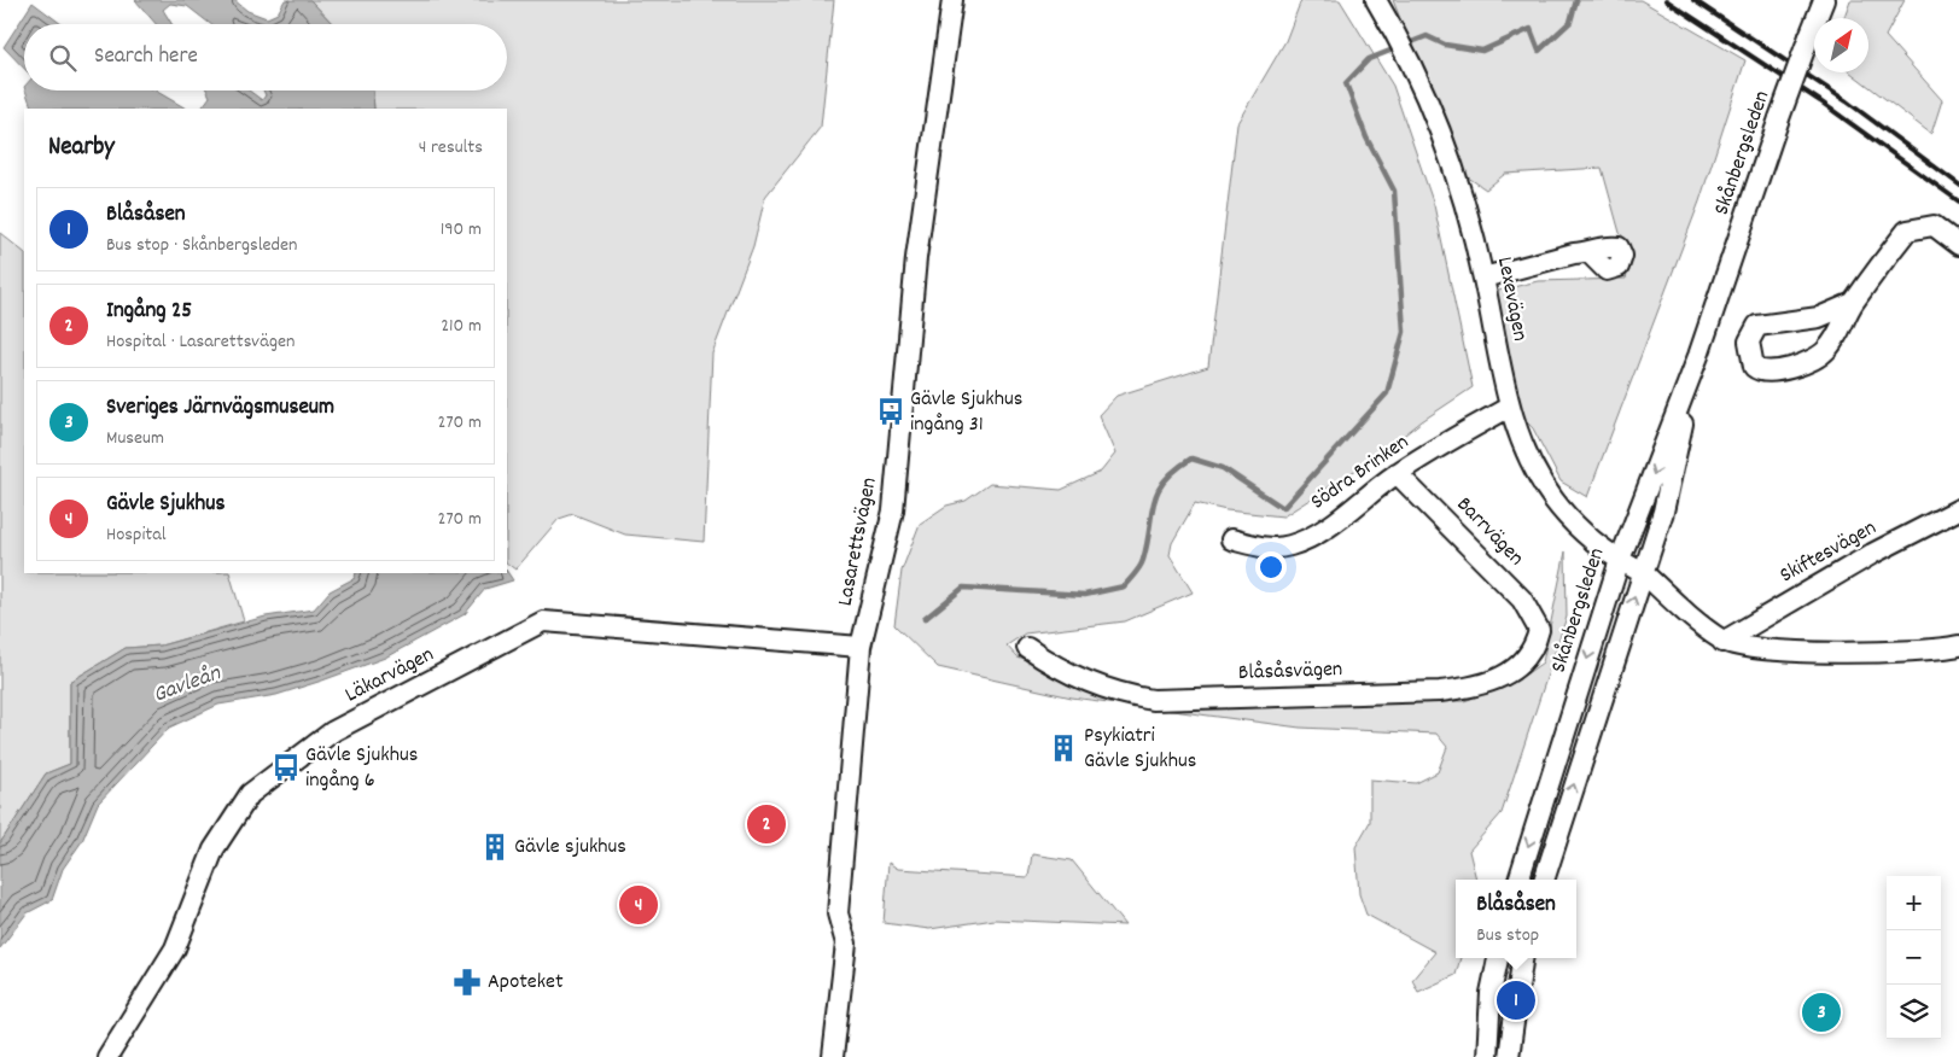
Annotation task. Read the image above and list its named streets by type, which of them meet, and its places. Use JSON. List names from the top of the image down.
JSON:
{
  "streets": {
    "street": [
      "Skånbergsleden",
      "Lexevägen",
      "Södra Brinken",
      "Barrvägen",
      "Lasarettsvägen",
      "Skiftesvägen",
      "Blåsåsvägen",
      "Läkarvägen"
    ]
  },
  "crossings": [
    ["Skånbergsleden", "Lexevägen"],
    ["Lexevägen", "Södra Brinken"],
    ["Södra Brinken", "Barrvägen"],
    ["Barrvägen", "Blåsåsvägen"],
    ["Lasarettsvägen", "Läkarvägen"]
  ],
  "water": ["Gavleån"],
  "places": {
    "bus stop": ["Gävle Sjukhus ingång 31", "Gävle Sjukhus ingång 6"],
    "building": ["Psykiatri Gävle Sjukhus", "Gävle sjukhus"],
    "pharmacy": ["Apoteket"]
  },
  "north": "top right",
  "page": {
    "search": "Search here",
    "heading": ["Nearby", "4 results"],
    "list": [
      {
        "mark": "1",
        "name": "Blåsåsen",
        "note": "Bus stop · Skånbergsleden",
        "value": "190 m"
      },
      {
        "mark": "2",
        "name": "Ingång 25",
        "note": "Hospital · Lasarettsvägen",
        "value": "210 m"
      },
      {
        "mark": "3",
        "name": "Sveriges Järnvägsmuseum",
        "note": "Museum",
        "value": "270 m"
      },
      {
        "mark": "4",
        "name": "Gävle Sjukhus",
        "note": "Hospital",
        "value": "270 m"
      }
    ],
    "pins": [
      "2",
      "4",
      "1",
      "3"
    ],
    "map_buttons": ["+", "−"],
    "popup": ["Blåsåsen", "Bus stop"]
  }
}
